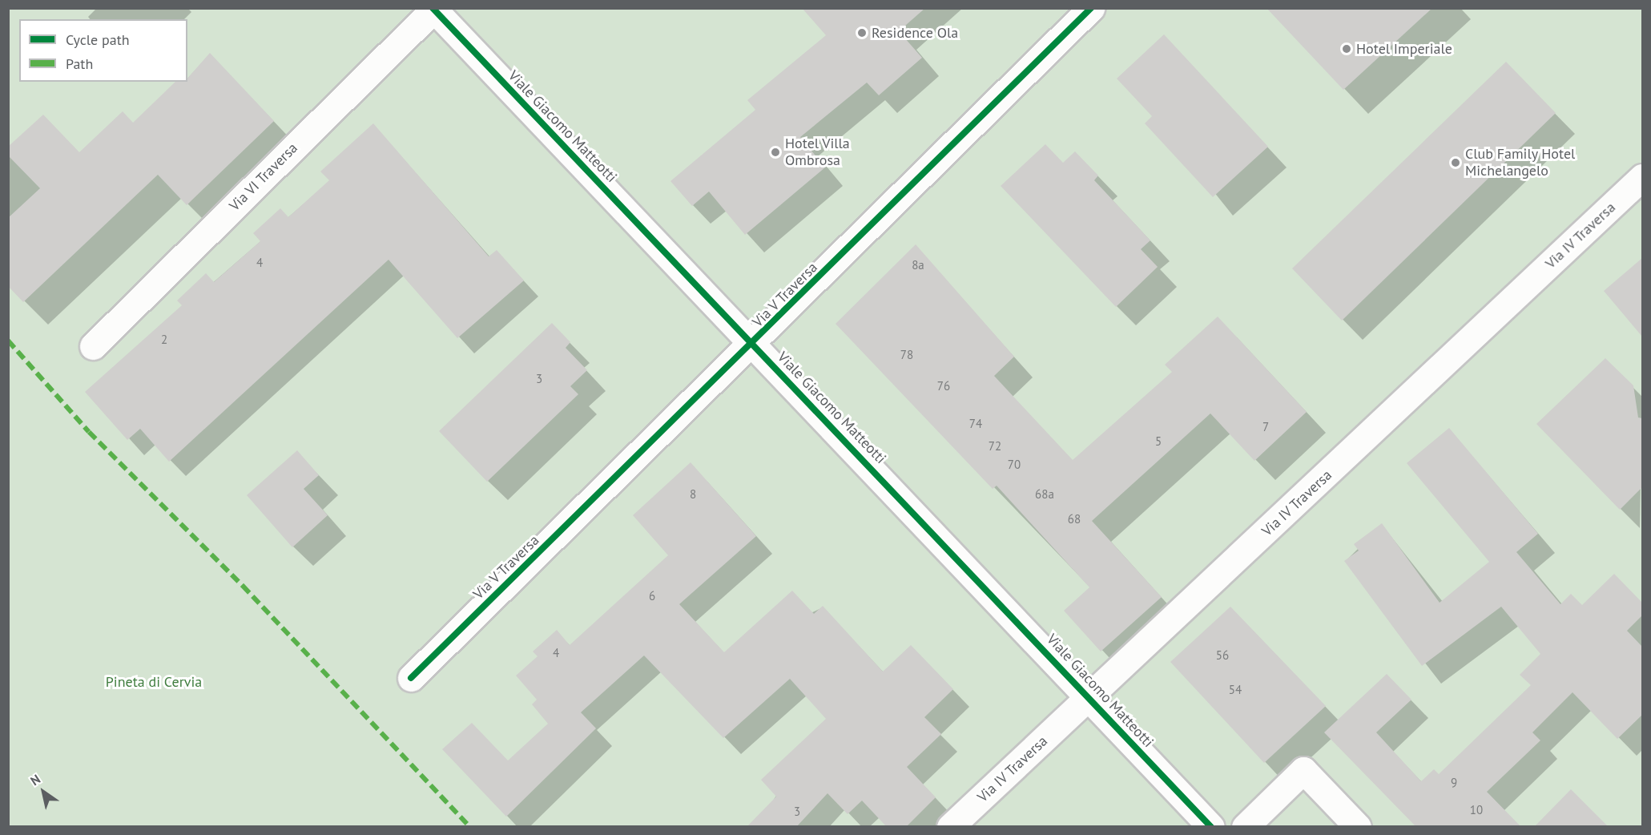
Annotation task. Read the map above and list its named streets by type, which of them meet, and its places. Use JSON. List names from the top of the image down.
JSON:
{
  "streets": {
    "street": [
      "Viale Giacomo Matteotti",
      "Via VI Traversa",
      "Via IV Traversa",
      "Via V Traversa"
    ]
  },
  "crossings": [
    ["Viale Giacomo Matteotti", "Via VI Traversa"],
    ["Viale Giacomo Matteotti", "Via IV Traversa"],
    ["Viale Giacomo Matteotti", "Via V Traversa"]
  ],
  "parks": ["Pineta di Cervia"],
  "places": [
    "Residence Ola",
    "Hotel Imperiale",
    "Hotel Villa Ombrosa",
    "Club Family Hotel Michelangelo"
  ],
  "house_numbers": [
    "4",
    "8a",
    "2",
    "78",
    "3",
    "76",
    "74",
    "7",
    "5",
    "72",
    "70",
    "8",
    "68a",
    "68",
    "6",
    "4",
    "56",
    "54",
    "9",
    "10",
    "3"
  ],
  "legend": ["Cycle path", "Path"],
  "north": "top left"
}
